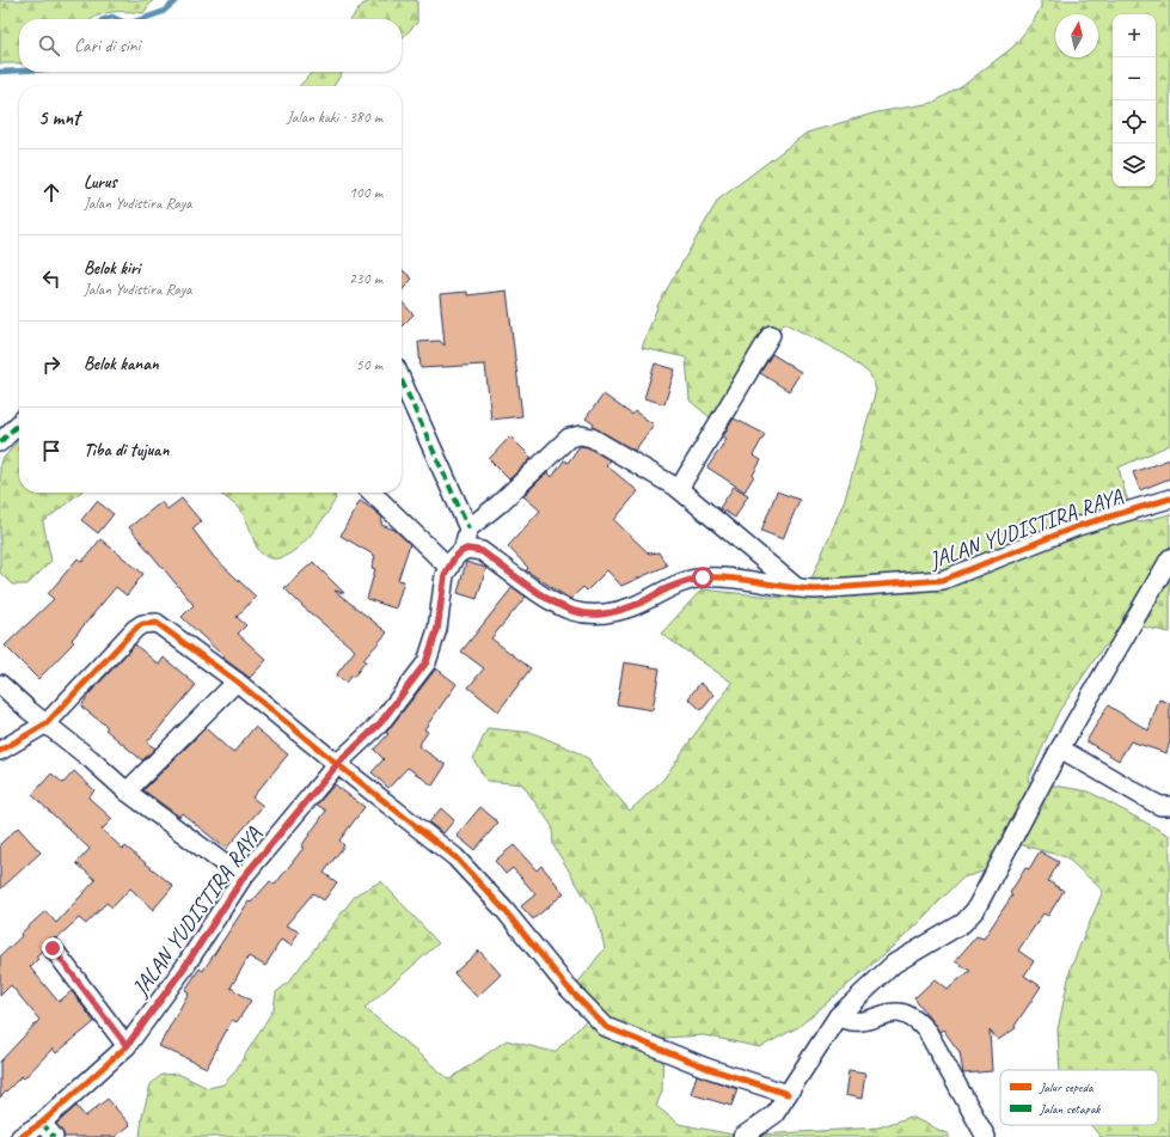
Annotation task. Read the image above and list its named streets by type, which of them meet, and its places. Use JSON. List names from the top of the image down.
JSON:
{
  "streets": {
    "street": ["JALAN YUDISTIRA RAYA"]
  },
  "legend": ["Jalur sepeda", "Jalan setapak"],
  "north": "top",
  "page": {
    "map_buttons": ["+", "−"],
    "search": "Cari di sini",
    "heading": ["5 mnt", "Jalan kaki · 380 m"],
    "list": [
      ["Lurus", "Jalan Yudistira Raya", "100 m"],
      ["Belok kiri", "Jalan Yudistira Raya", "230 m"],
      ["Belok kanan", "50 m"],
      "Tiba di tujuan"
    ]
  }
}
